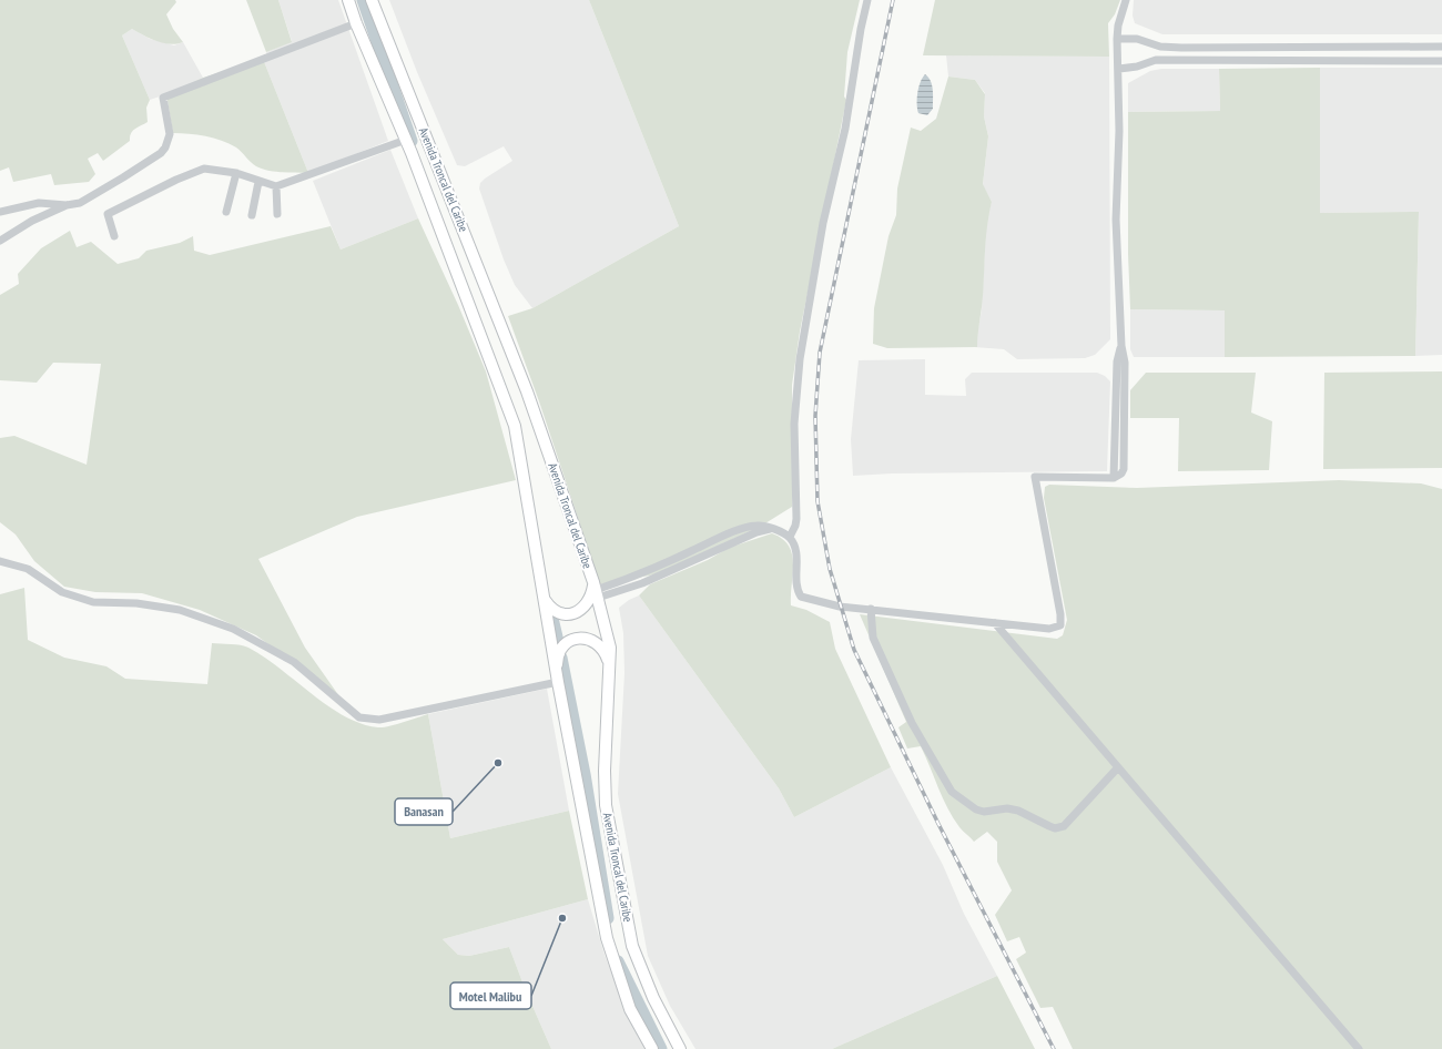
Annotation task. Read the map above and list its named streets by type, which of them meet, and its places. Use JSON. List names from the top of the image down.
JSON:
{
  "streets": {
    "highway": ["Avenida Troncal del Caribe"]
  },
  "places": ["Banasan", "Motel Malibu"]
}
